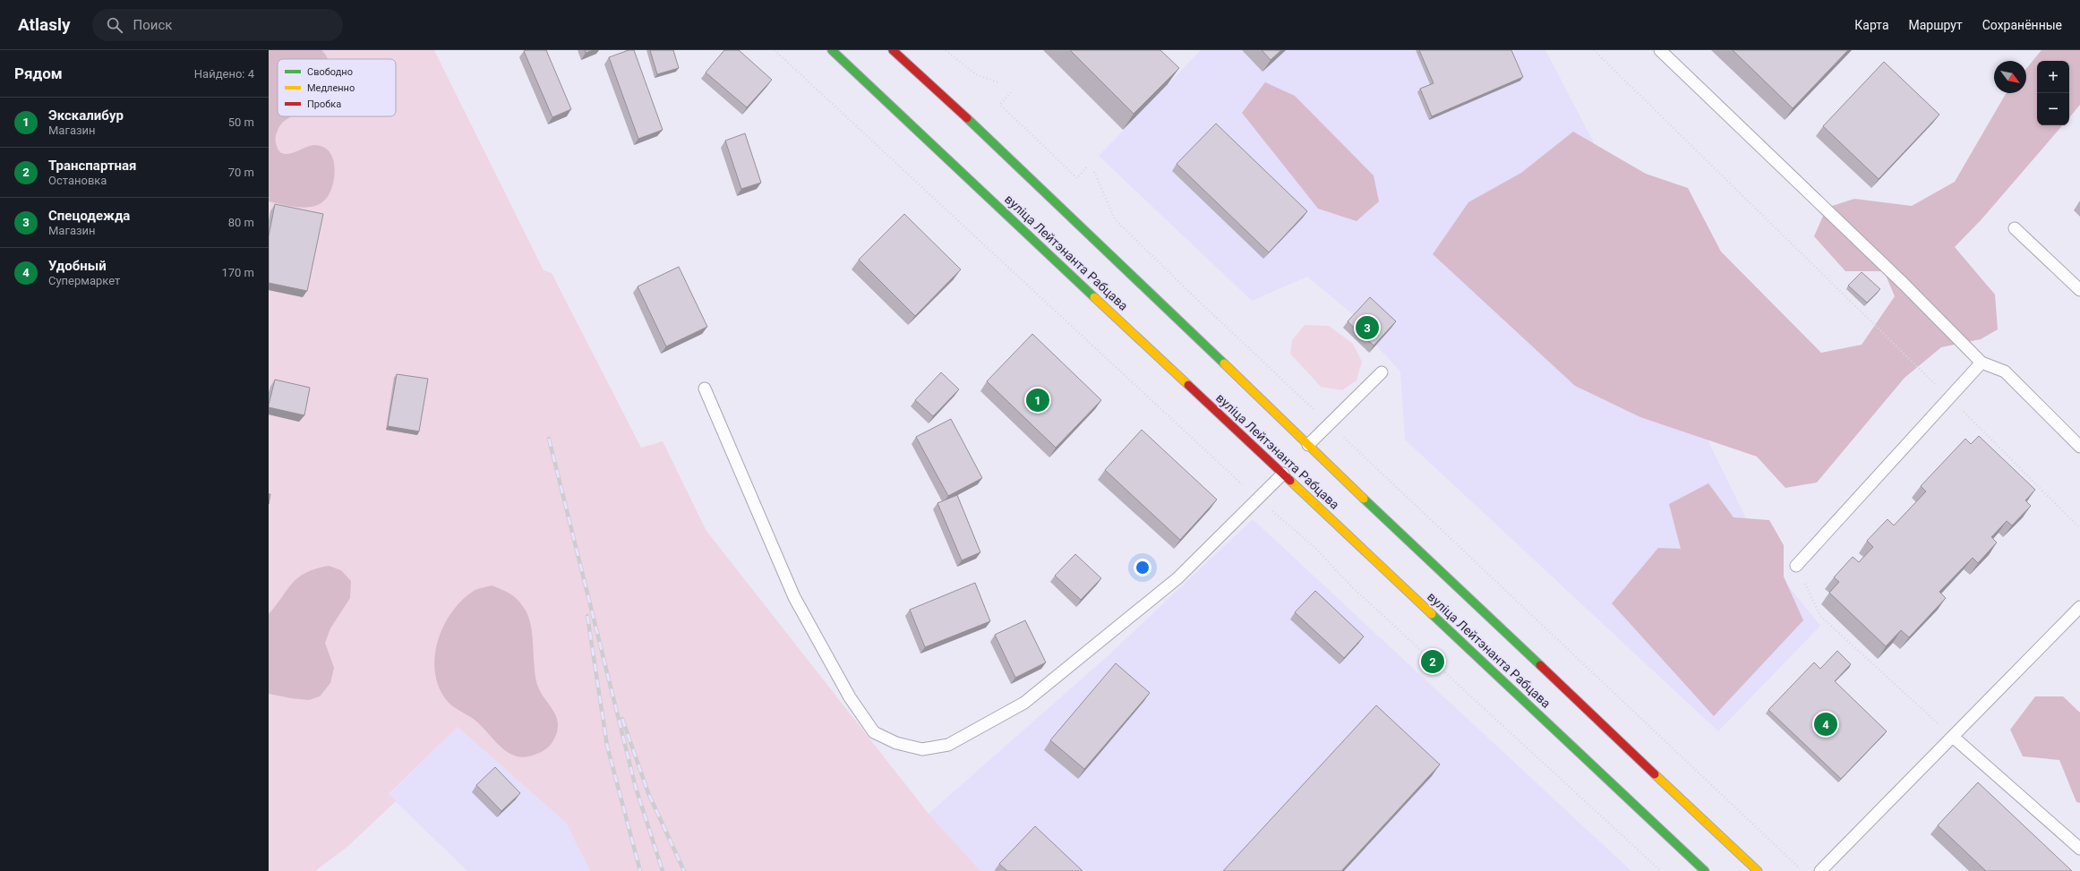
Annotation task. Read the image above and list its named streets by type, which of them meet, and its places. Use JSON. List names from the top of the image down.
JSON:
{
  "streets": {
    "highway": ["вуліца Лейтэнанта Рабцава"]
  },
  "legend": ["Свободно", "Медленно", "Пробка"],
  "north": "bottom right",
  "page": {
    "header": "Atlasly",
    "search": "Поиск",
    "nav": ["Карта", "Маршрут", "Сохранённые"],
    "heading": ["Рядом", "Найдено: 4"],
    "map_buttons": ["+", "−"],
    "list": [
      {
        "mark": "1",
        "name": "Экскалибур",
        "note": "Магазин",
        "value": "50 m"
      },
      {
        "mark": "2",
        "name": "Транспартная",
        "note": "Остановка",
        "value": "70 m"
      },
      {
        "mark": "3",
        "name": "Спецодежда",
        "note": "Магазин",
        "value": "80 m"
      },
      {
        "mark": "4",
        "name": "Удобный",
        "note": "Супермаркет",
        "value": "170 m"
      }
    ],
    "pins": [
      "3",
      "1",
      "2",
      "4"
    ]
  }
}
